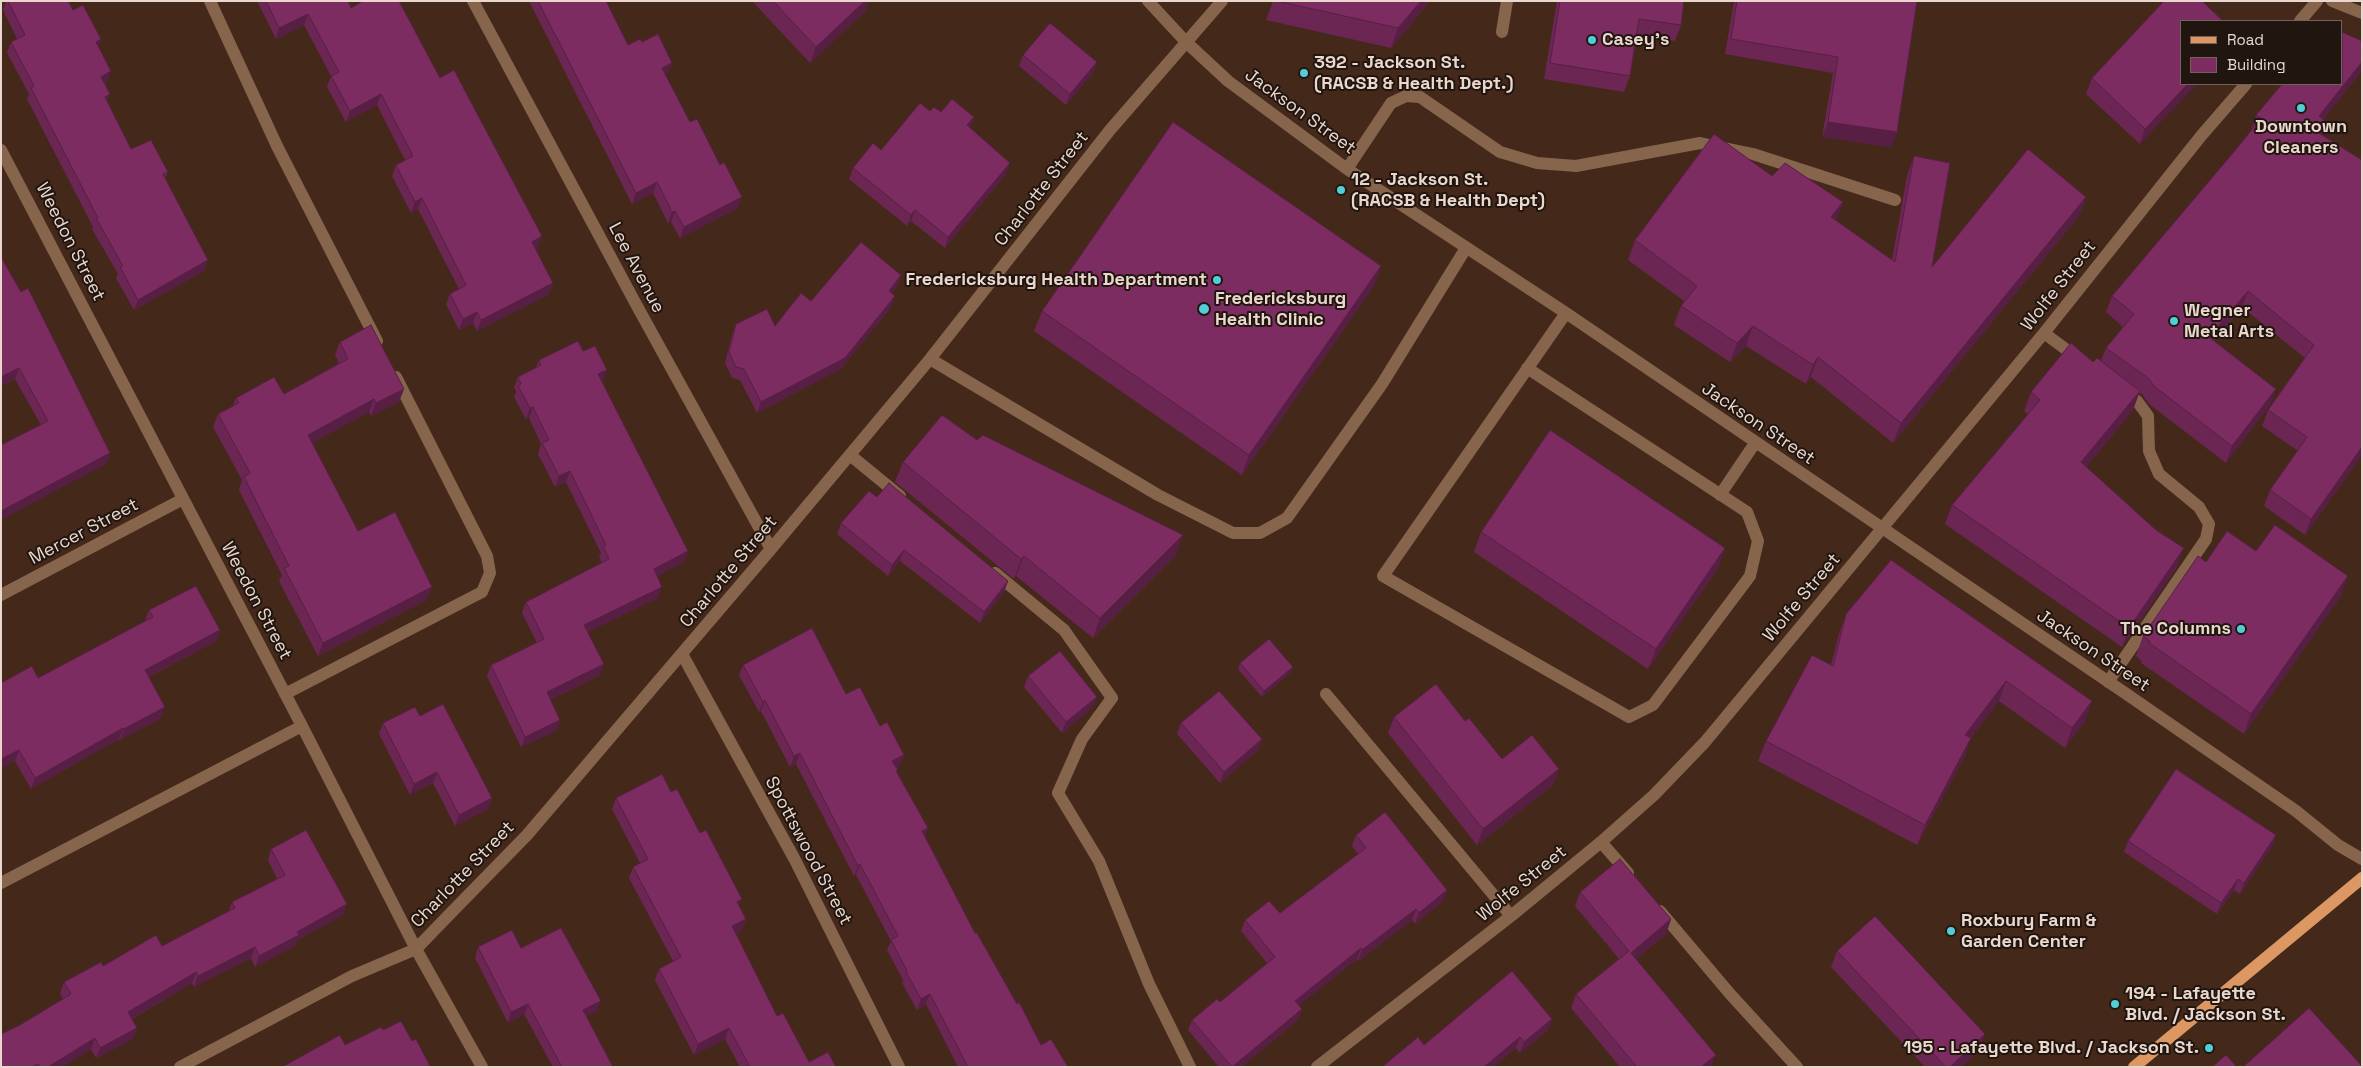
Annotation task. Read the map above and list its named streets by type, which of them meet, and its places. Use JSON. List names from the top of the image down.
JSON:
{
  "streets": {
    "street": [
      "Jackson Street",
      "Charlotte Street",
      "Weedon Street",
      "Lee Avenue",
      "Wolfe Street",
      "Mercer Street",
      "Spottswood Street"
    ]
  },
  "crossings": [
    ["Jackson Street", "Charlotte Street"],
    ["Jackson Street", "Wolfe Street"],
    ["Charlotte Street", "Weedon Street"],
    ["Charlotte Street", "Lee Avenue"],
    ["Charlotte Street", "Spottswood Street"],
    ["Weedon Street", "Mercer Street"]
  ],
  "places": [
    "Casey’s",
    "392 - Jackson St. (RACSB & Health Dept.)",
    "Downtown Cleaners",
    "12 - Jackson St. (RACSB & Health Dept)",
    "Fredericksburg Health Department",
    "Fredericksburg Health Clinic",
    "Wegner Metal Arts",
    "The Columns",
    "Roxbury Farm & Garden Center",
    "194 - Lafayette Blvd. / Jackson St.",
    "195 - Lafayette Blvd. / Jackson St."
  ],
  "legend": ["Road", "Building"]
}
